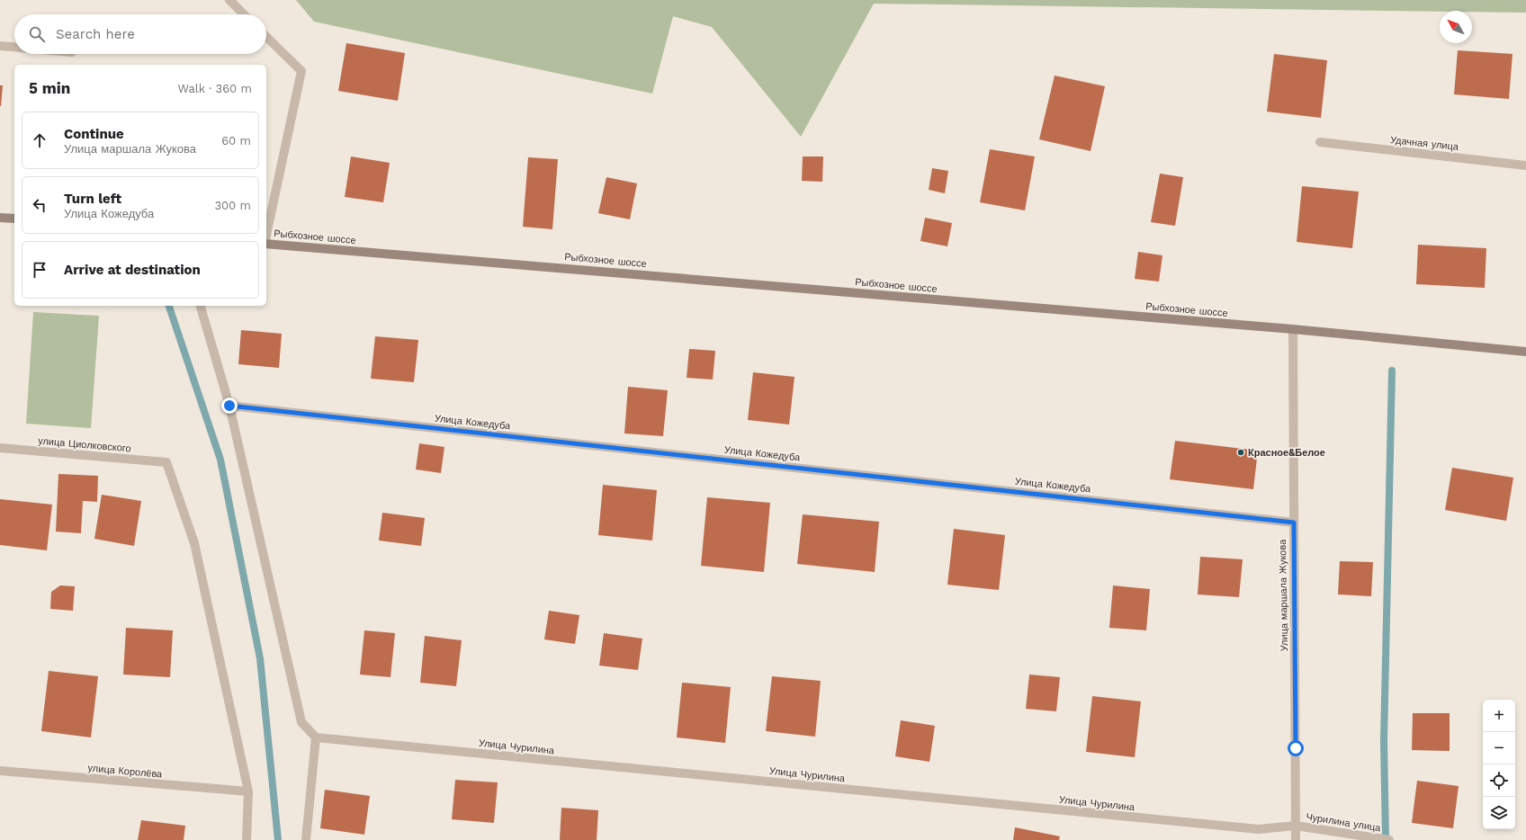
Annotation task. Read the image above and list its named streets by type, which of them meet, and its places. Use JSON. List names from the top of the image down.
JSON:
{
  "streets": {
    "street": [
      "Удачная улица",
      "Рыбхозное шоссе",
      "Улица Кожедуба",
      "улица Циолковского",
      "Улица маршала Жукова",
      "Улица Чурилина",
      "улица Королёва",
      "Чурилина улица"
    ]
  },
  "crossings": [
    ["Рыбхозное шоссе", "Улица маршала Жукова"],
    ["Улица Кожедуба", "Улица маршала Жукова"],
    ["улица Циолковского", "улица Королёва"],
    ["Улица маршала Жукова", "Улица Чурилина"],
    ["Улица маршала Жукова", "Чурилина улица"],
    ["Улица Чурилина", "Чурилина улица"]
  ],
  "places": ["Красное&Белое"],
  "north": "top left",
  "page": {
    "search": "Search here",
    "heading": ["5 min", "Walk · 360 m"],
    "list": [
      ["Continue", "Улица маршала Жукова", "60 m"],
      ["Turn left", "Улица Кожедуба", "300 m"],
      "Arrive at destination"
    ],
    "map_buttons": ["+", "−"]
  }
}
